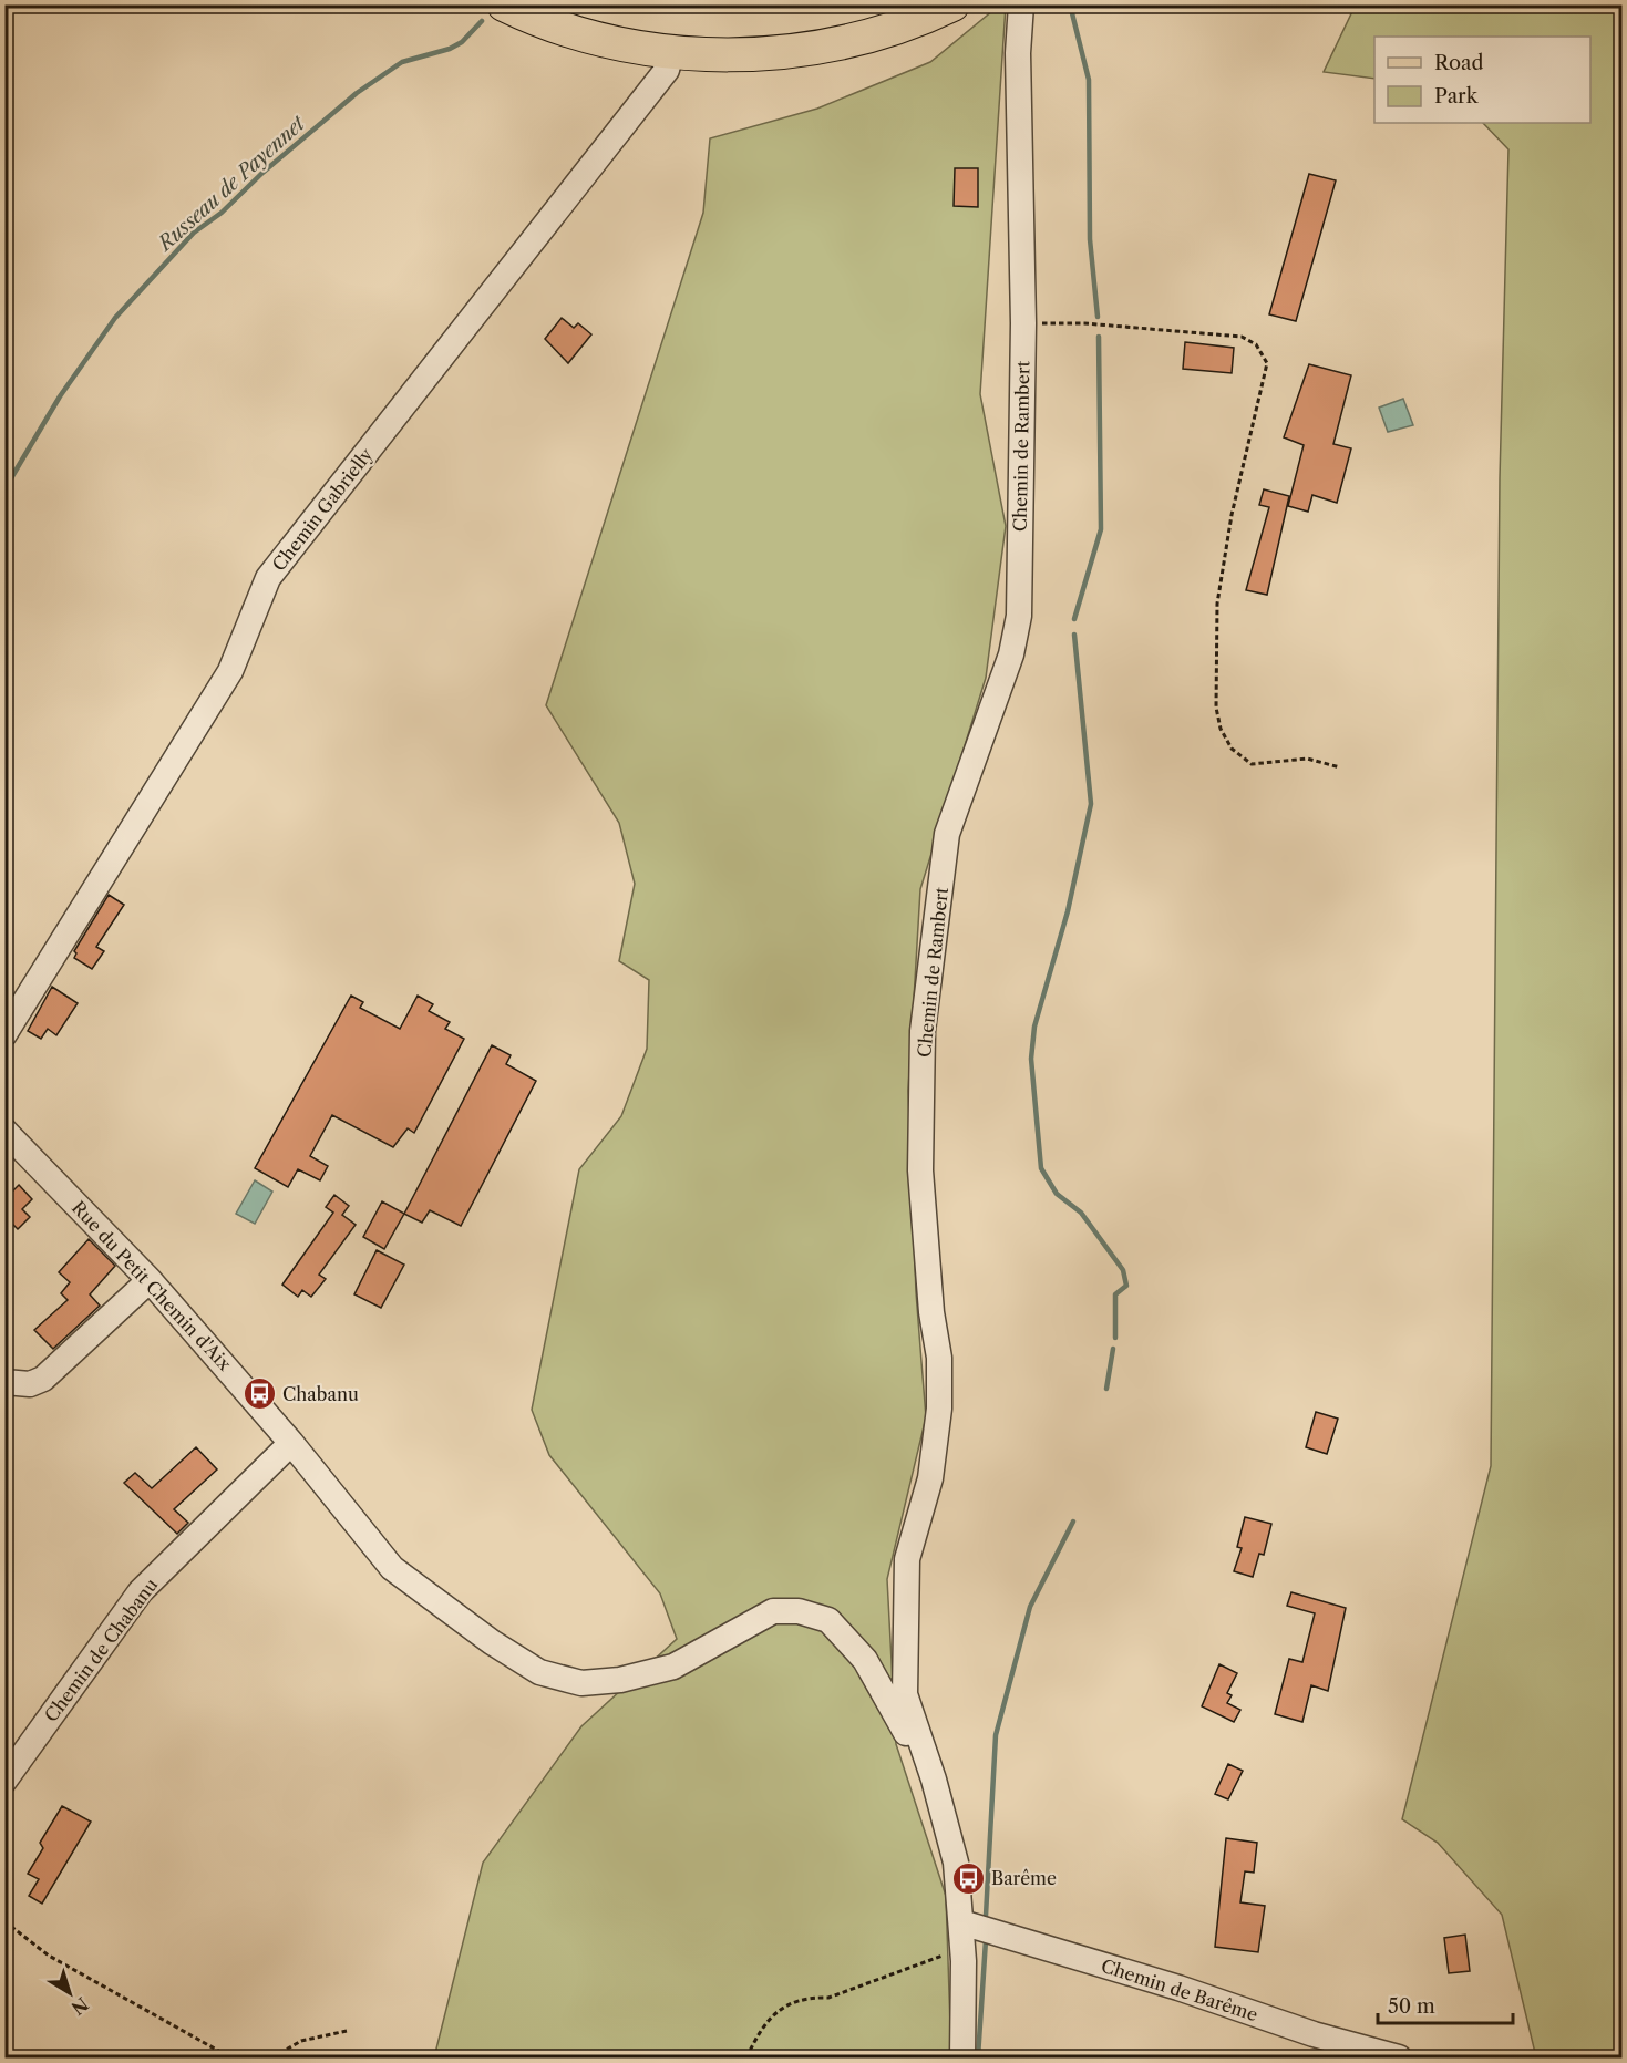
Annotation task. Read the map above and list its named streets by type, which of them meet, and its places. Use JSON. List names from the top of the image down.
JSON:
{
  "streets": {
    "street": [
      "Chemin de Rambert",
      "Chemin Gabrielly",
      "Rue du Petit Chemin d'Aix",
      "Chemin de Chabanu",
      "Chemin de Barême"
    ]
  },
  "crossings": [
    ["Chemin de Rambert", "Rue du Petit Chemin d'Aix"],
    ["Chemin de Rambert", "Chemin de Barême"],
    ["Rue du Petit Chemin d'Aix", "Chemin de Chabanu"]
  ],
  "water": ["Russeau de Payennet"],
  "places": {
    "bus stop": ["Chabanu", "Barême"]
  },
  "legend": ["Road", "Park"],
  "scale_bar": "50 m",
  "north": "bottom right"
}
